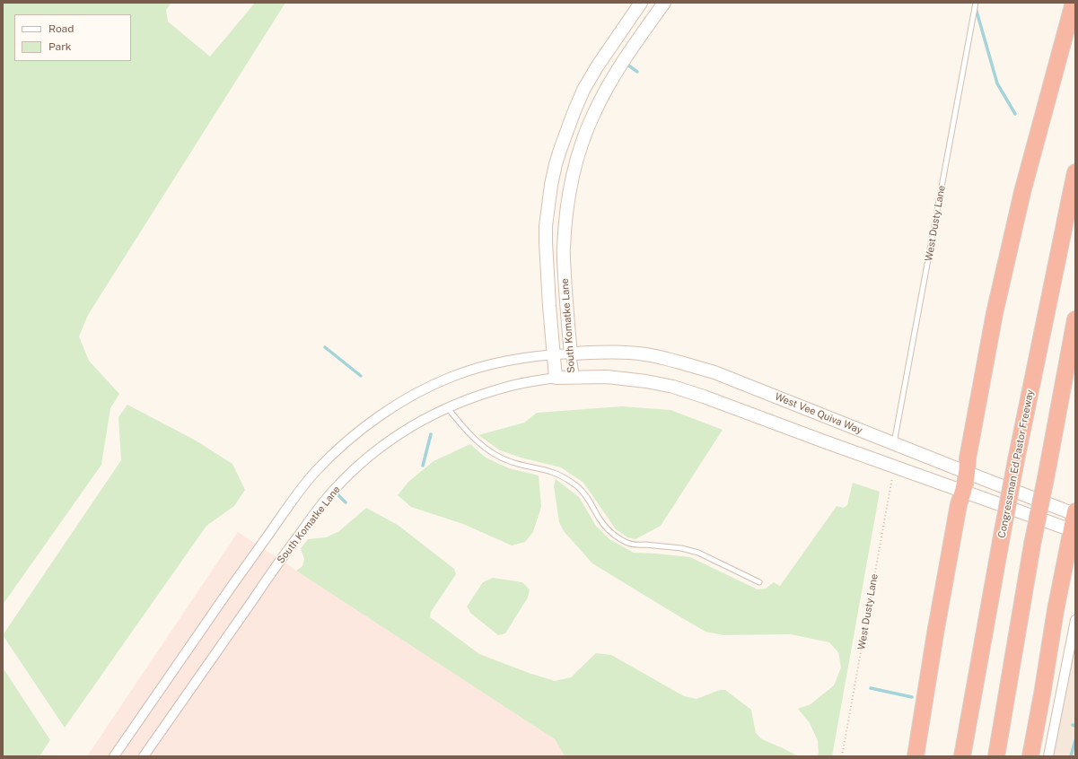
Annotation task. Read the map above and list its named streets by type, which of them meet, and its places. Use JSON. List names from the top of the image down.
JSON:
{
  "streets": {
    "highway": ["Congressman Ed Pastor Freeway"],
    "street": ["South Komatke Lane", "West Vee Quiva Way"],
    "lane": ["West Dusty Lane"]
  },
  "crossings": [
    ["West Dusty Lane", "West Vee Quiva Way"],
    ["South Komatke Lane", "West Vee Quiva Way"]
  ],
  "legend": ["Road", "Park"]
}
